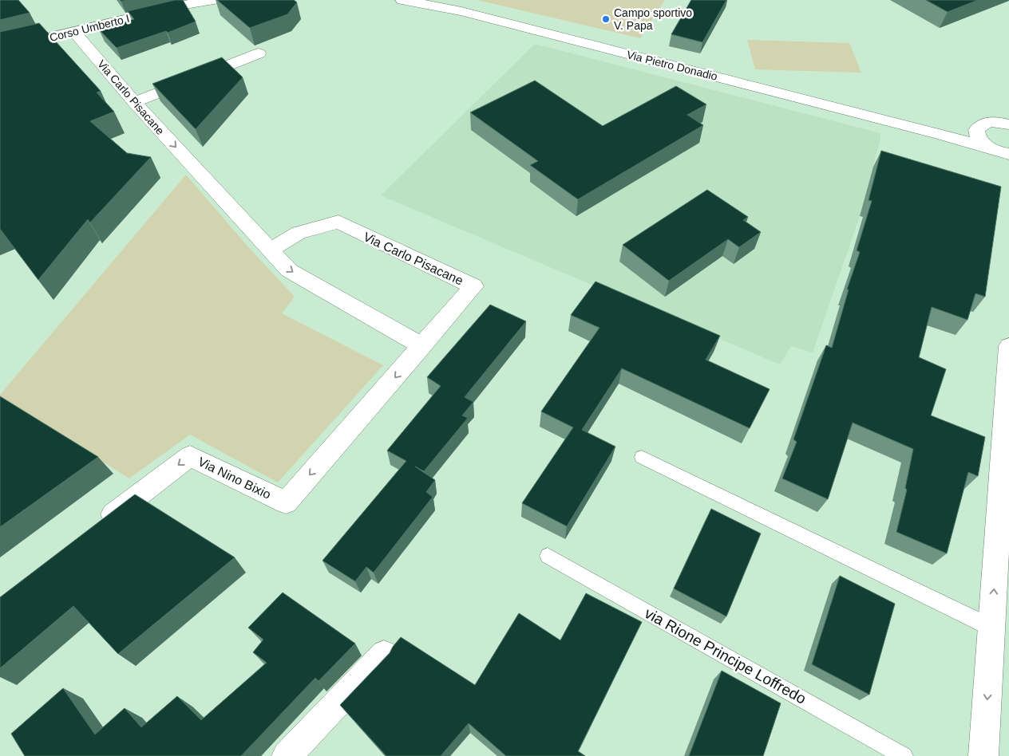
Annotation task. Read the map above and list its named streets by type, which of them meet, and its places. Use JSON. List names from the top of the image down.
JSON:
{
  "streets": {
    "street": [
      "Corso Umberto I",
      "Via Pietro Donadio",
      "Via Carlo Pisacane",
      "Via Nino Bixio"
    ],
    "lane": ["via Rione Principe Loffredo"]
  },
  "crossings": [
    ["Corso Umberto I", "Via Carlo Pisacane"],
    ["Via Carlo Pisacane", "Via Nino Bixio"]
  ],
  "one_way": ["Via Carlo Pisacane", "Via Nino Bixio"],
  "places": ["Campo sportivo V. Papa"]
}
